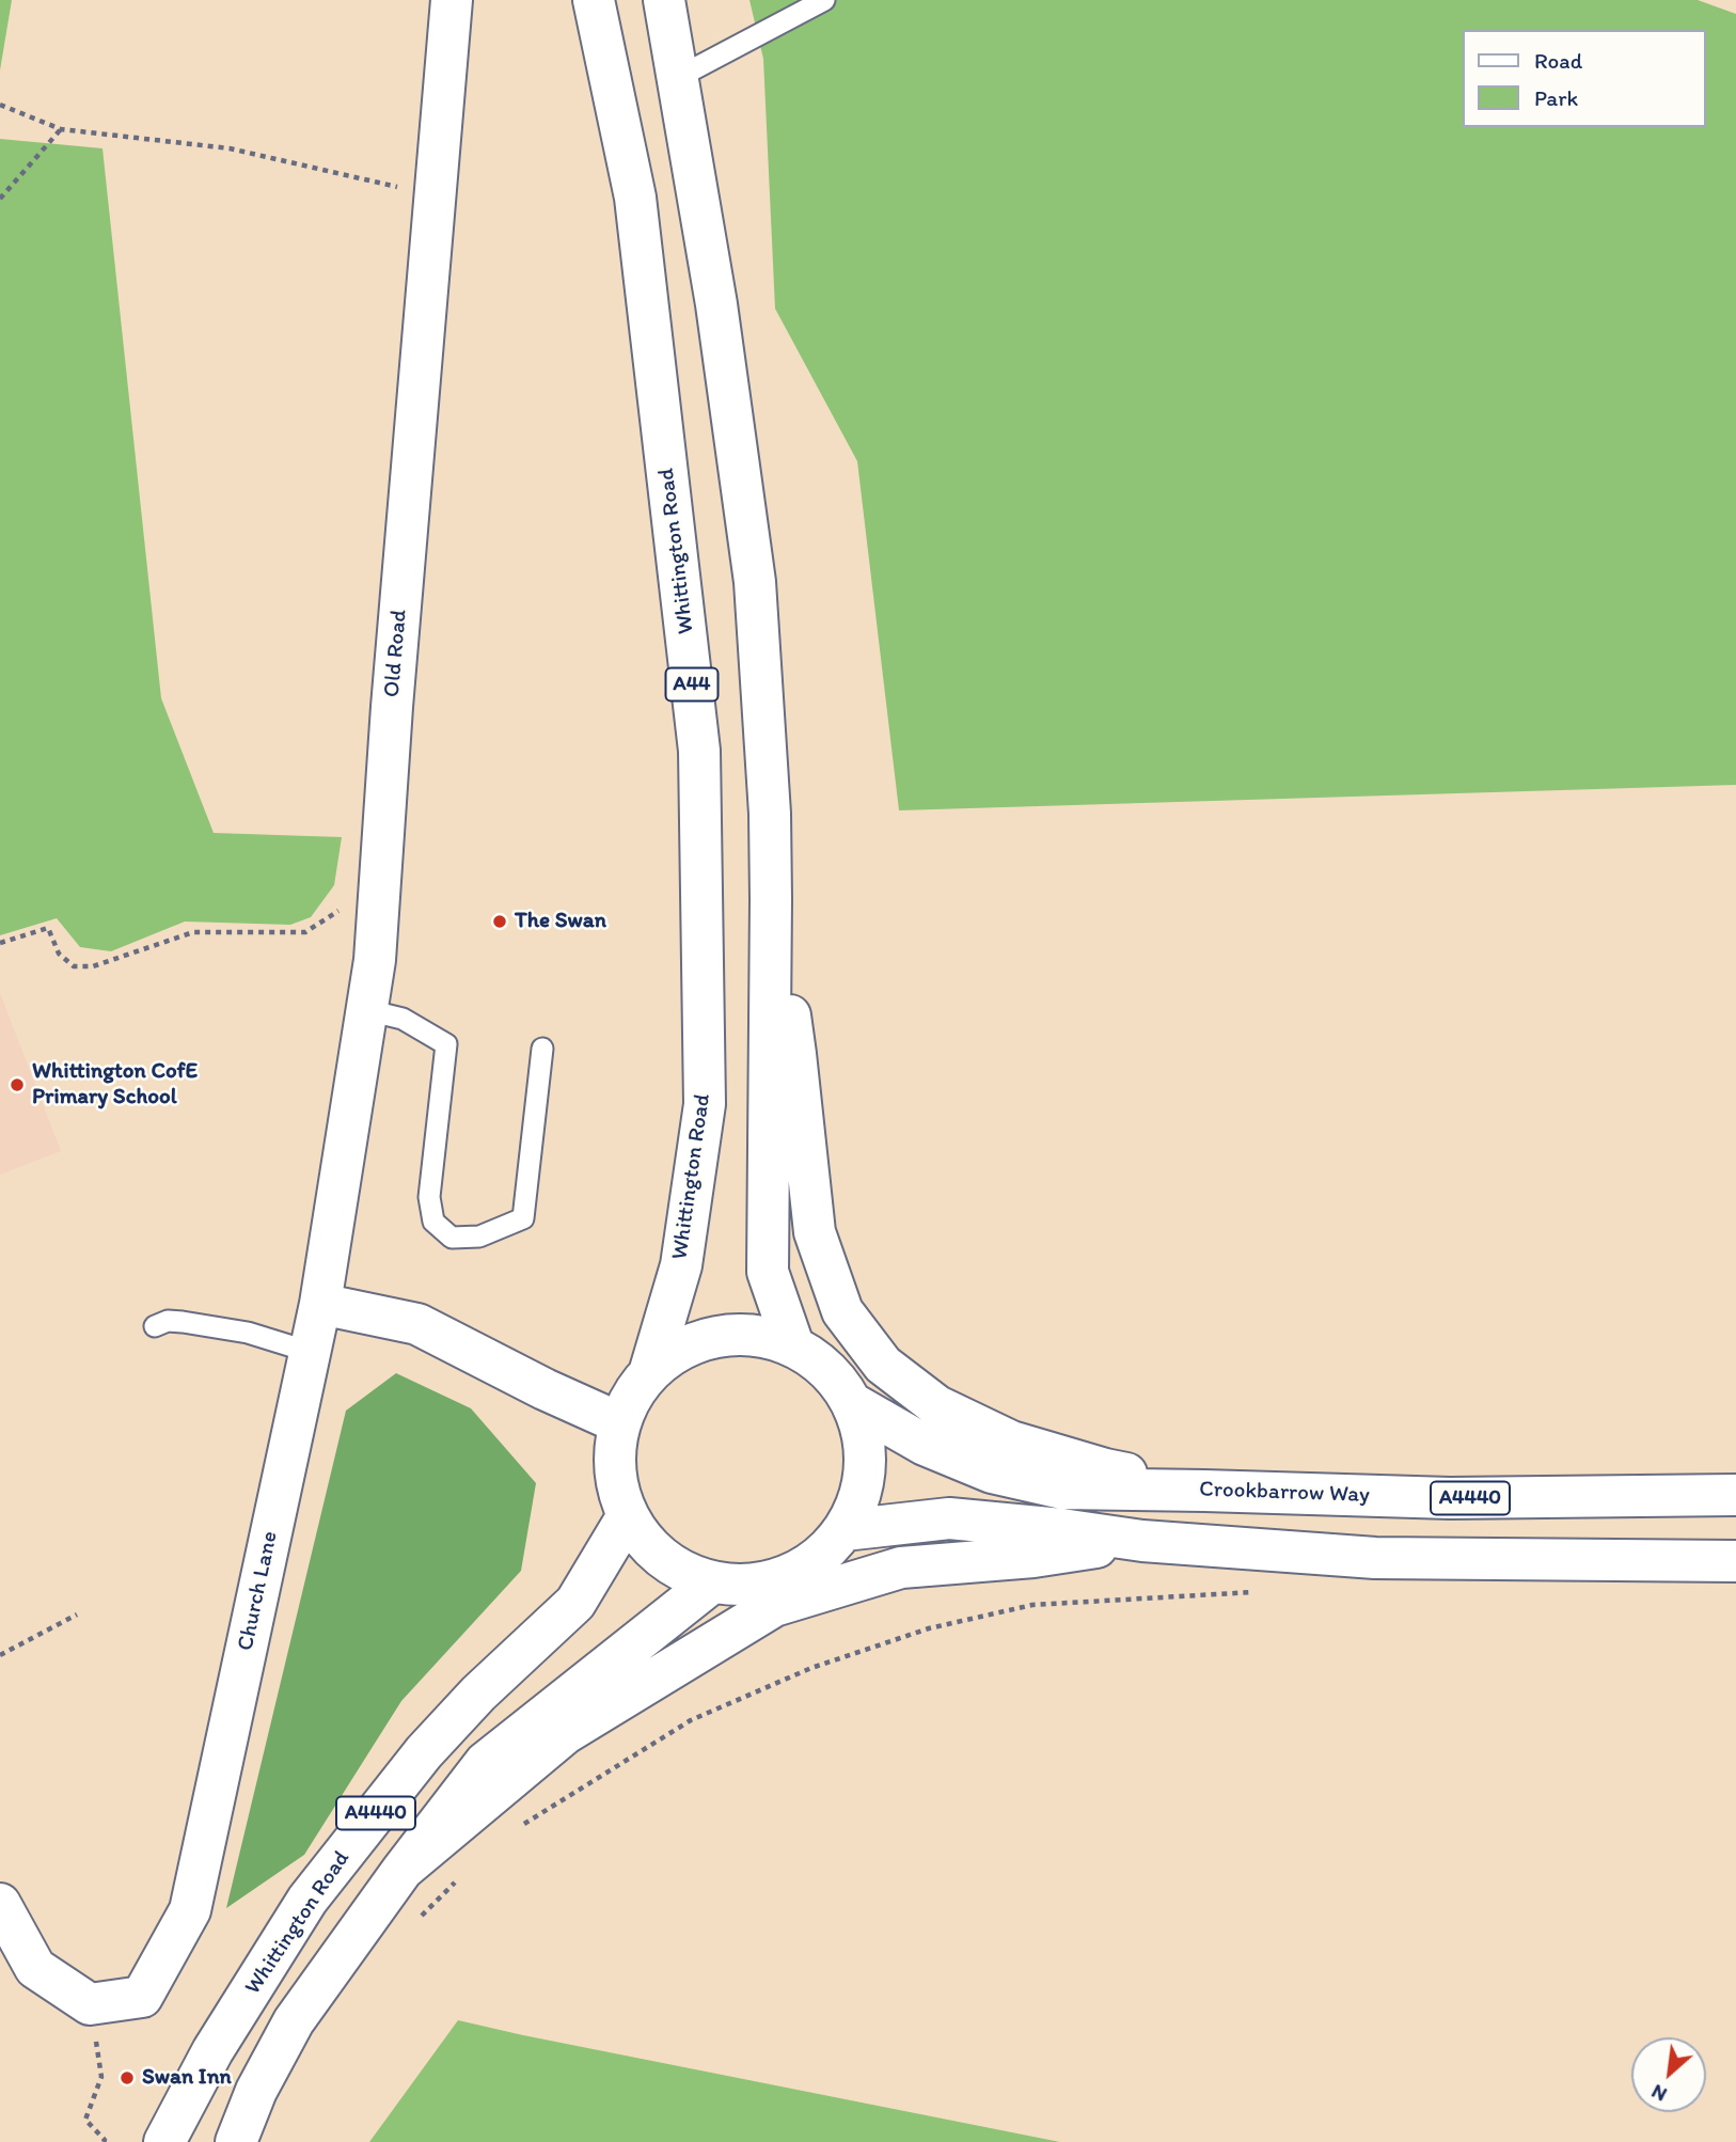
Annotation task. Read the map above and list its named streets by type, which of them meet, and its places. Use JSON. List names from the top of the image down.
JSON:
{
  "streets": {
    "main road": [
      "Whittington Road",
      "Old Road",
      "A44",
      "Crookbarrow Way",
      "A4440",
      "Church Lane"
    ]
  },
  "crossings": [
    ["Whittington Road", "Crookbarrow Way"],
    ["Whittington Road", "A4440"],
    ["Old Road", "Church Lane"],
    ["Crookbarrow Way", "A4440"]
  ],
  "places": ["The Swan", "Whittington CofE Primary School", "Swan Inn"],
  "legend": ["Road", "Park"],
  "north": "bottom left"
}
